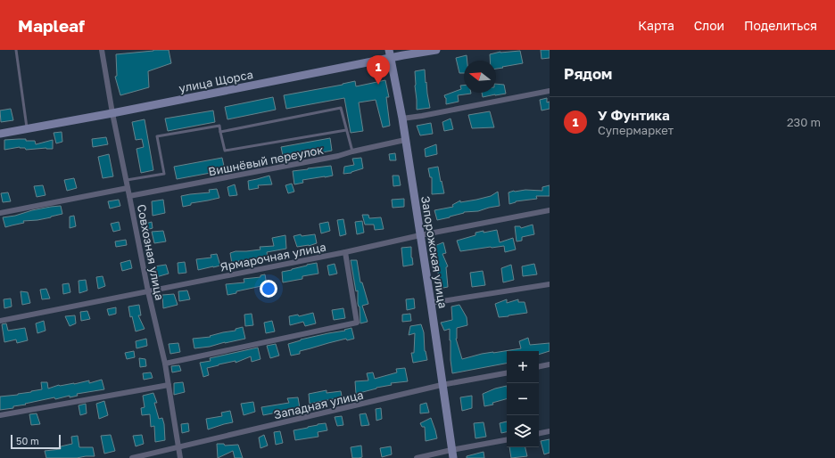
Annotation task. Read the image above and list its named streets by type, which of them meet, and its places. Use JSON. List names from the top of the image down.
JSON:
{
  "streets": {
    "street": [
      "улица Щорса",
      "Вишнёвый переулок",
      "Совхозная улица",
      "Запорожская улица",
      "Ярмарочная улица",
      "Западная улица"
    ]
  },
  "crossings": [
    ["улица Щорса", "Совхозная улица"],
    ["улица Щорса", "Запорожская улица"],
    ["Вишнёвый переулок", "Совхозная улица"],
    ["Вишнёвый переулок", "Запорожская улица"],
    ["Совхозная улица", "Ярмарочная улица"],
    ["Совхозная улица", "Западная улица"],
    ["Запорожская улица", "Ярмарочная улица"],
    ["Запорожская улица", "Западная улица"]
  ],
  "scale_bar": "50 m",
  "north": "left",
  "page": {
    "header": "Mapleaf",
    "nav": ["Карта", "Слои", "Поделиться"],
    "heading": "Рядом",
    "pins": "1",
    "list": [
      {
        "mark": "1",
        "name": "У Фунтика",
        "note": "Супермаркет",
        "value": "230 m"
      }
    ],
    "map_buttons": ["+", "−"],
    "scale": "50 m"
  }
}
